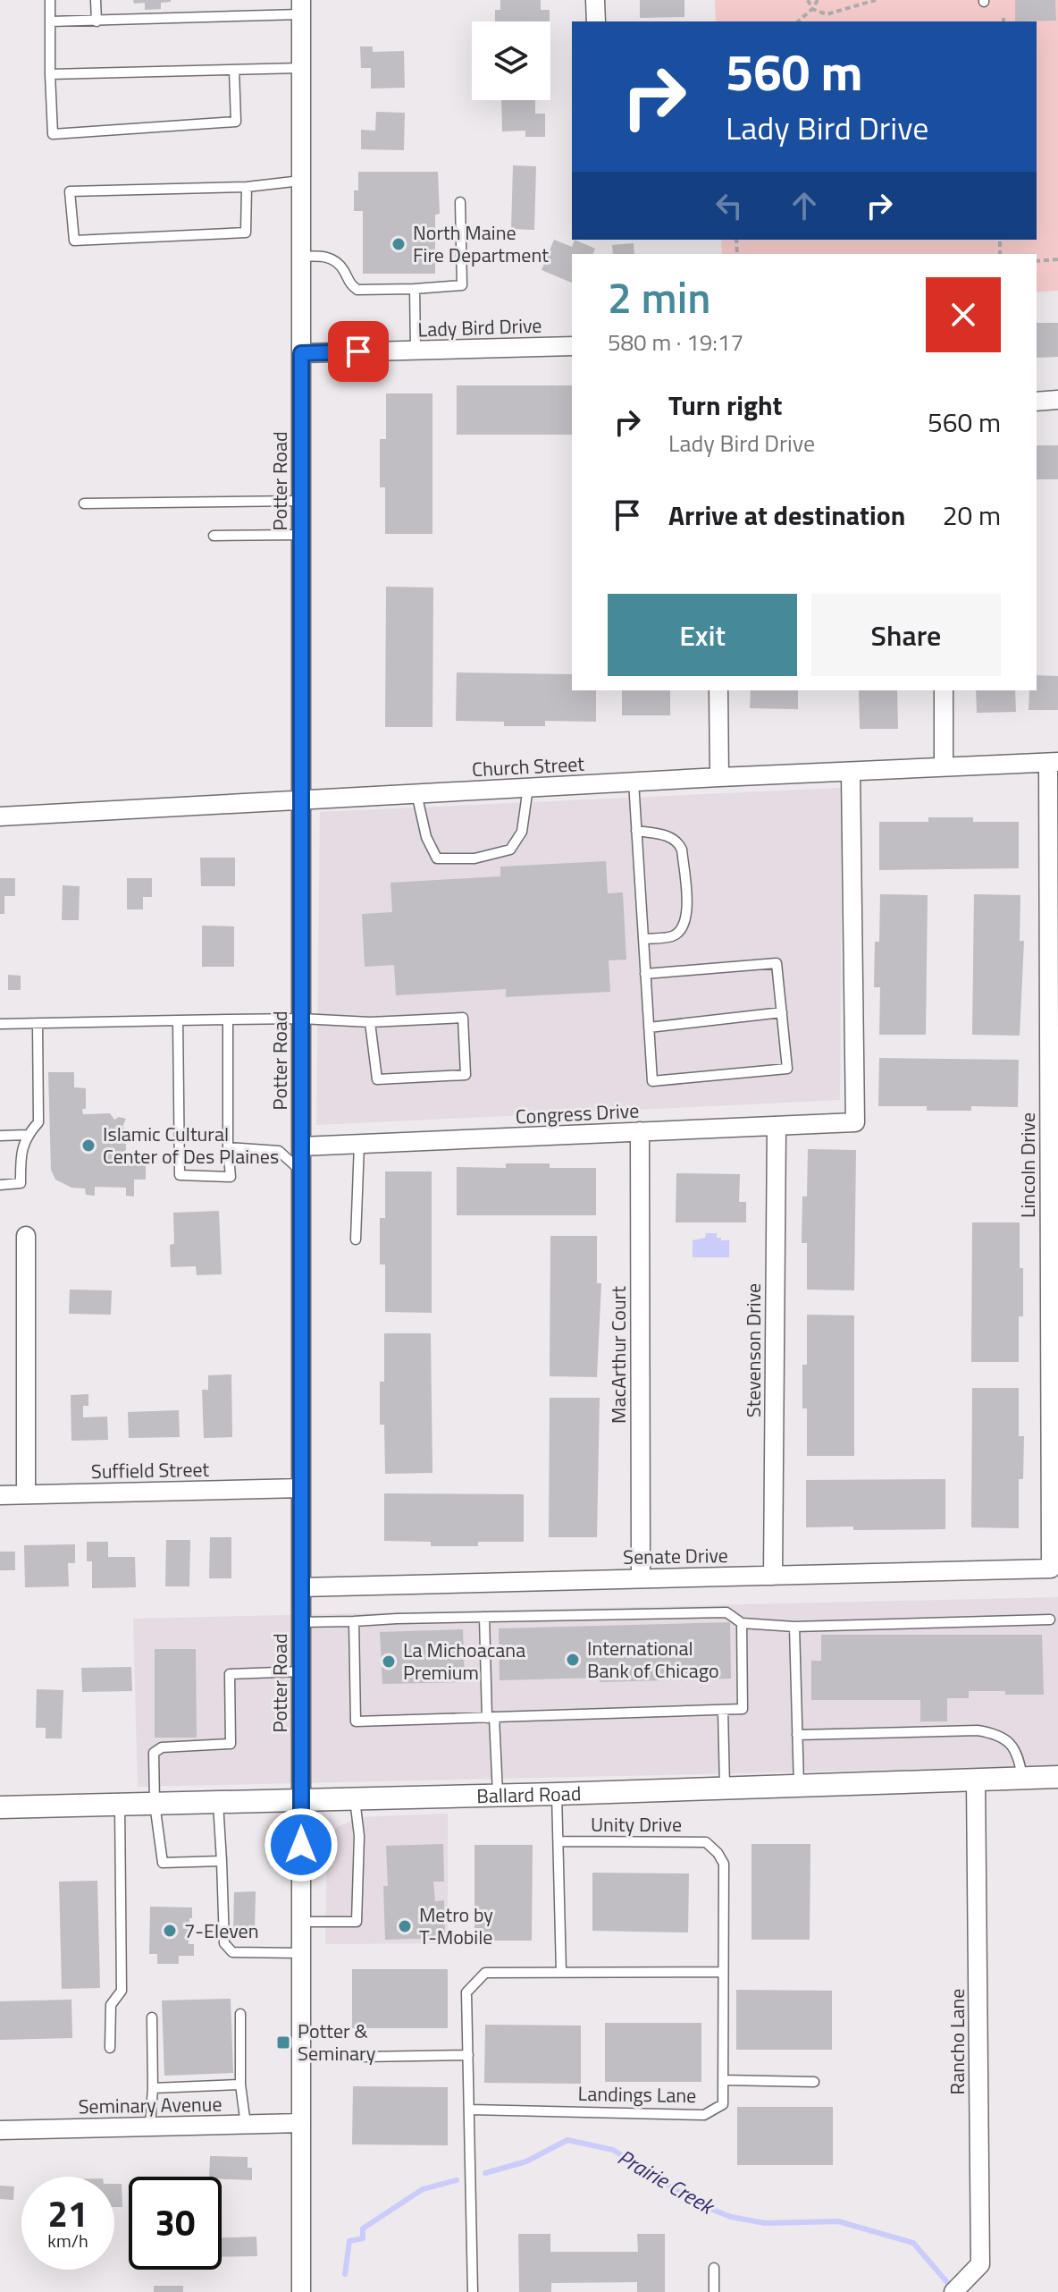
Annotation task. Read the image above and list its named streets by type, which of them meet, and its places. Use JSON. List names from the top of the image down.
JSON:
{
  "streets": {
    "street": [
      "Lady Bird Drive",
      "Potter Road",
      "Church Street",
      "Congress Drive",
      "Lincoln Drive",
      "Stevenson Drive",
      "MacArthur Court",
      "Suffield Street",
      "Senate Drive",
      "Ballard Road",
      "Rancho Lane",
      "Seminary Avenue"
    ],
    "lane": ["Unity Drive", "Landings Lane"]
  },
  "crossings": [
    ["Lady Bird Drive", "Potter Road"],
    ["Potter Road", "Church Street"],
    ["Potter Road", "Congress Drive"],
    ["Potter Road", "Suffield Street"],
    ["Potter Road", "Senate Drive"],
    ["Potter Road", "Ballard Road"],
    ["Potter Road", "Seminary Avenue"],
    ["Church Street", "Congress Drive"],
    ["Church Street", "Lincoln Drive"],
    ["Congress Drive", "Stevenson Drive"],
    ["Congress Drive", "MacArthur Court"],
    ["Lincoln Drive", "Senate Drive"],
    ["Stevenson Drive", "Senate Drive"],
    ["MacArthur Court", "Senate Drive"],
    ["Ballard Road", "Rancho Lane"],
    ["Unity Drive", "Landings Lane"]
  ],
  "water": ["Prairie Creek"],
  "places": {
    "other": [
      "North Maine Fire Department",
      "Islamic Cultural Center of Des Plaines",
      "International Bank of Chicago",
      "La Michoacana Premium",
      "Metro by T-Mobile",
      "7-Eleven"
    ],
    "transit": ["Potter & Seminary"]
  },
  "page": {
    "turn": ["560 m", "Lady Bird Drive"],
    "heading": ["2 min", "580 m · 19:17"],
    "list": [
      {
        "name": "Turn right",
        "note": "Lady Bird Drive",
        "value": "560 m"
      },
      {
        "name": "Arrive at destination",
        "value": "20 m"
      }
    ],
    "buttons": ["Exit", "Share"],
    "speed": "21 km/h",
    "limit": "30"
  }
}
